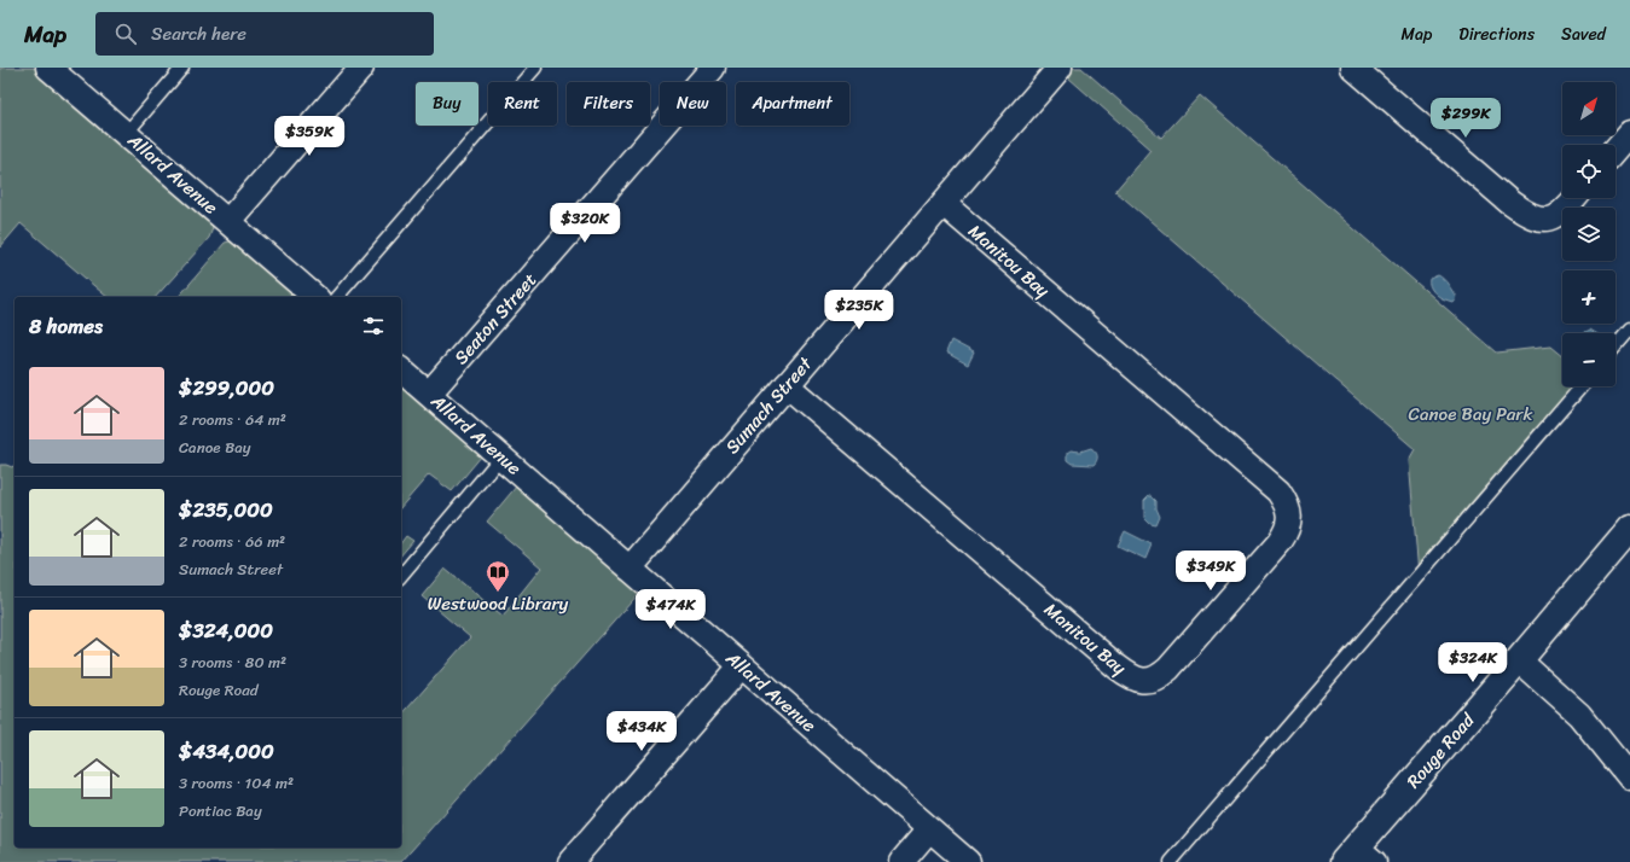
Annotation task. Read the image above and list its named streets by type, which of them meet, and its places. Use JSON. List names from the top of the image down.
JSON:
{
  "streets": {
    "street": [
      "Allard Avenue",
      "Manitou Bay",
      "Seaton Street",
      "Sumach Street",
      "Rouge Road"
    ]
  },
  "crossings": [
    ["Allard Avenue", "Seaton Street"],
    ["Allard Avenue", "Sumach Street"],
    ["Manitou Bay", "Sumach Street"]
  ],
  "parks": ["Canoe Bay Park"],
  "places": {
    "library": ["Westwood Library"]
  },
  "north": "top right",
  "page": {
    "header": "Map",
    "search": "Search here",
    "nav": ["Map", "Directions", "Saved"],
    "map_buttons": ["+", "−"],
    "chip": [
      "Buy",
      "Rent",
      "Filters",
      "New",
      "Apartment"
    ],
    "price": [
      "$299K",
      "$359K",
      "$320K",
      "$235K",
      "$349K",
      "$474K",
      "$324K",
      "$434K"
    ],
    "heading": "8 homes",
    "list": [
      {
        "name": "$299,000",
        "note": "2 rooms · 64 m² · Canoe Bay"
      },
      {
        "name": "$235,000",
        "note": "2 rooms · 66 m² · Sumach Street"
      },
      {
        "name": "$324,000",
        "note": "3 rooms · 80 m² · Rouge Road"
      },
      {
        "name": "$434,000",
        "note": "3 rooms · 104 m² · Pontiac Bay"
      }
    ]
  }
}
